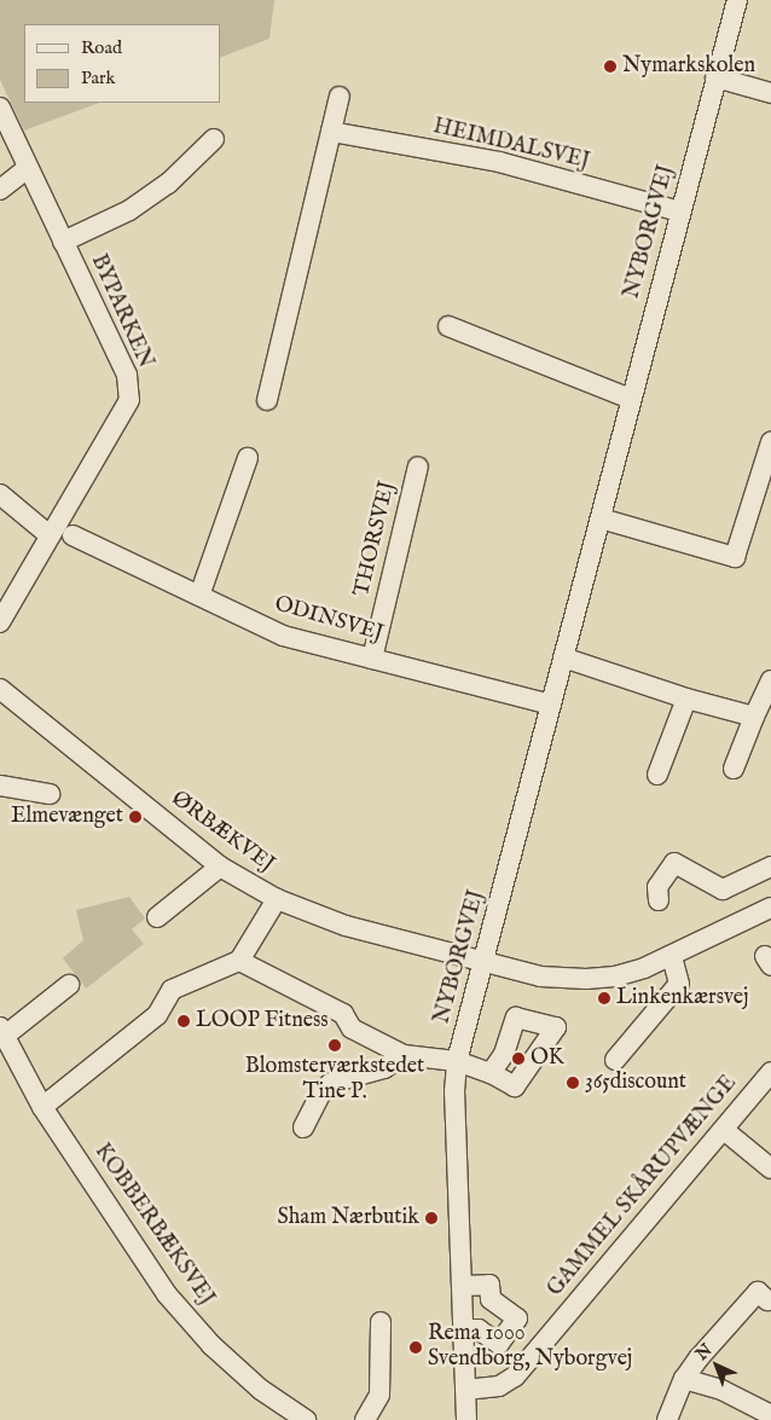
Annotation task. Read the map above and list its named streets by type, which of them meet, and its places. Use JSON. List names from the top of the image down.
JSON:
{
  "streets": {
    "street": [
      "HEIMDALSVEJ",
      "NYBORGVEJ",
      "BYPARKEN",
      "THORSVEJ",
      "ODINSVEJ",
      "ØRBÆKVEJ",
      "GAMMEL SKÅRUPVÆNGE",
      "KOBBERBÆKSVEJ"
    ]
  },
  "crossings": [
    ["HEIMDALSVEJ", "NYBORGVEJ"],
    ["NYBORGVEJ", "ODINSVEJ"],
    ["NYBORGVEJ", "ØRBÆKVEJ"],
    ["NYBORGVEJ", "GAMMEL SKÅRUPVÆNGE"],
    ["THORSVEJ", "ODINSVEJ"]
  ],
  "places": [
    "Nymarkskolen",
    "Elmevænget",
    "Linkenkærsvej",
    "LOOP Fitness",
    "Blomsterværkstedet Tine P.",
    "OK",
    "365discount",
    "Sham Nærbutik",
    "Rema 1000 Svendborg, Nyborgvej"
  ],
  "legend": ["Road", "Park"],
  "north": "top left"
}
